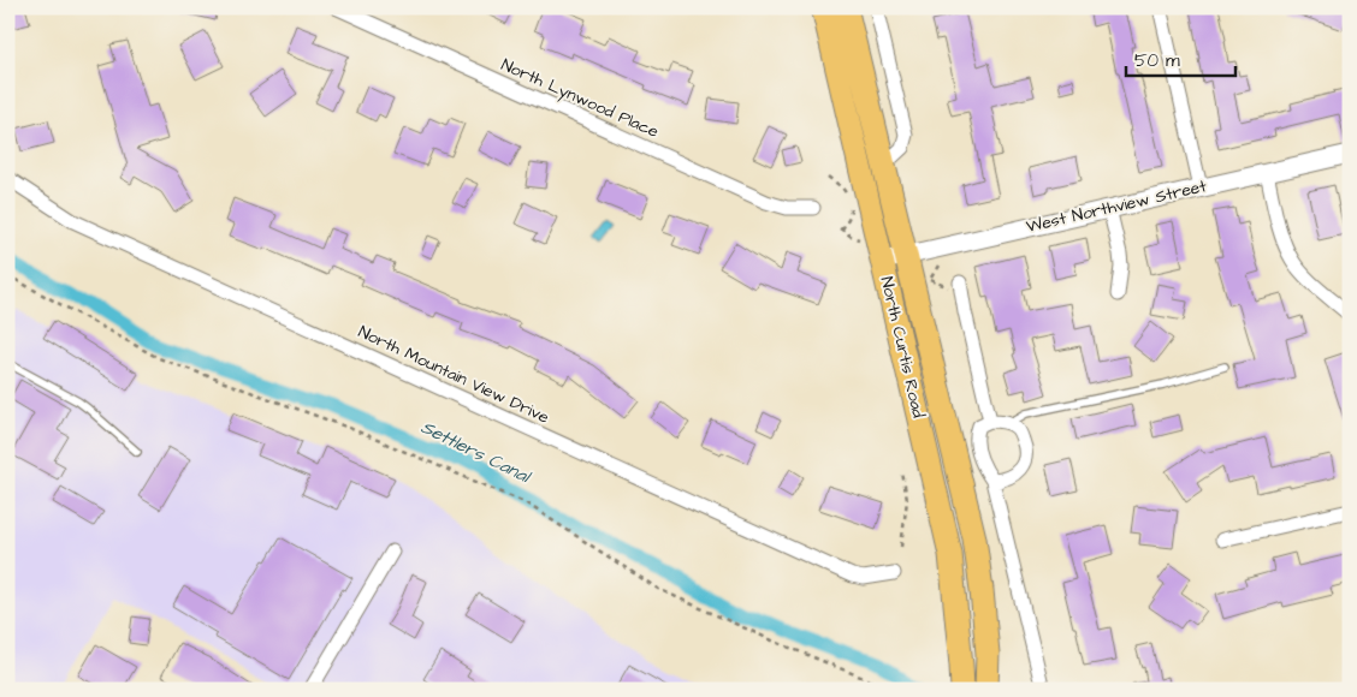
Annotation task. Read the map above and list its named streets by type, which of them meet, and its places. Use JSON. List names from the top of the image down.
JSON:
{
  "streets": {
    "main road": ["North Curtis Road"],
    "street": ["North Lynwood Place", "West Northview Street", "North Mountain View Drive"]
  },
  "crossings": [
    ["West Northview Street", "North Curtis Road"]
  ],
  "water": ["Settlers Canal"],
  "scale_bar": "50 m"
}
